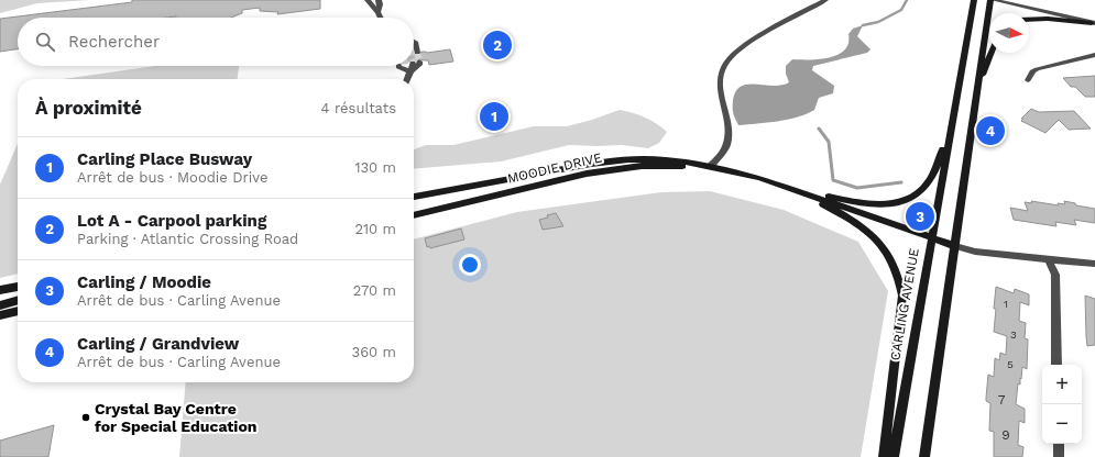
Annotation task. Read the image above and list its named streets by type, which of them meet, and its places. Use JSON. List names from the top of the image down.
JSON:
{
  "streets": {
    "main road": ["MOODIE DRIVE", "CARLING AVENUE"]
  },
  "crossings": [
    ["MOODIE DRIVE", "CARLING AVENUE"]
  ],
  "places": ["Crystal Bay Centre for Special Education"],
  "house_numbers": [
    "1",
    "3",
    "5",
    "7",
    "9"
  ],
  "north": "right",
  "page": {
    "search": "Rechercher",
    "pins": [
      "2",
      "1",
      "4",
      "3"
    ],
    "heading": ["À proximité", "4 résultats"],
    "list": [
      {
        "mark": "1",
        "name": "Carling Place Busway",
        "note": "Arrêt de bus · Moodie Drive",
        "value": "130 m"
      },
      {
        "mark": "2",
        "name": "Lot A - Carpool parking",
        "note": "Parking · Atlantic Crossing Road",
        "value": "210 m"
      },
      {
        "mark": "3",
        "name": "Carling / Moodie",
        "note": "Arrêt de bus · Carling Avenue",
        "value": "270 m"
      },
      {
        "mark": "4",
        "name": "Carling / Grandview",
        "note": "Arrêt de bus · Carling Avenue",
        "value": "360 m"
      }
    ],
    "map_buttons": ["+", "−"]
  }
}
